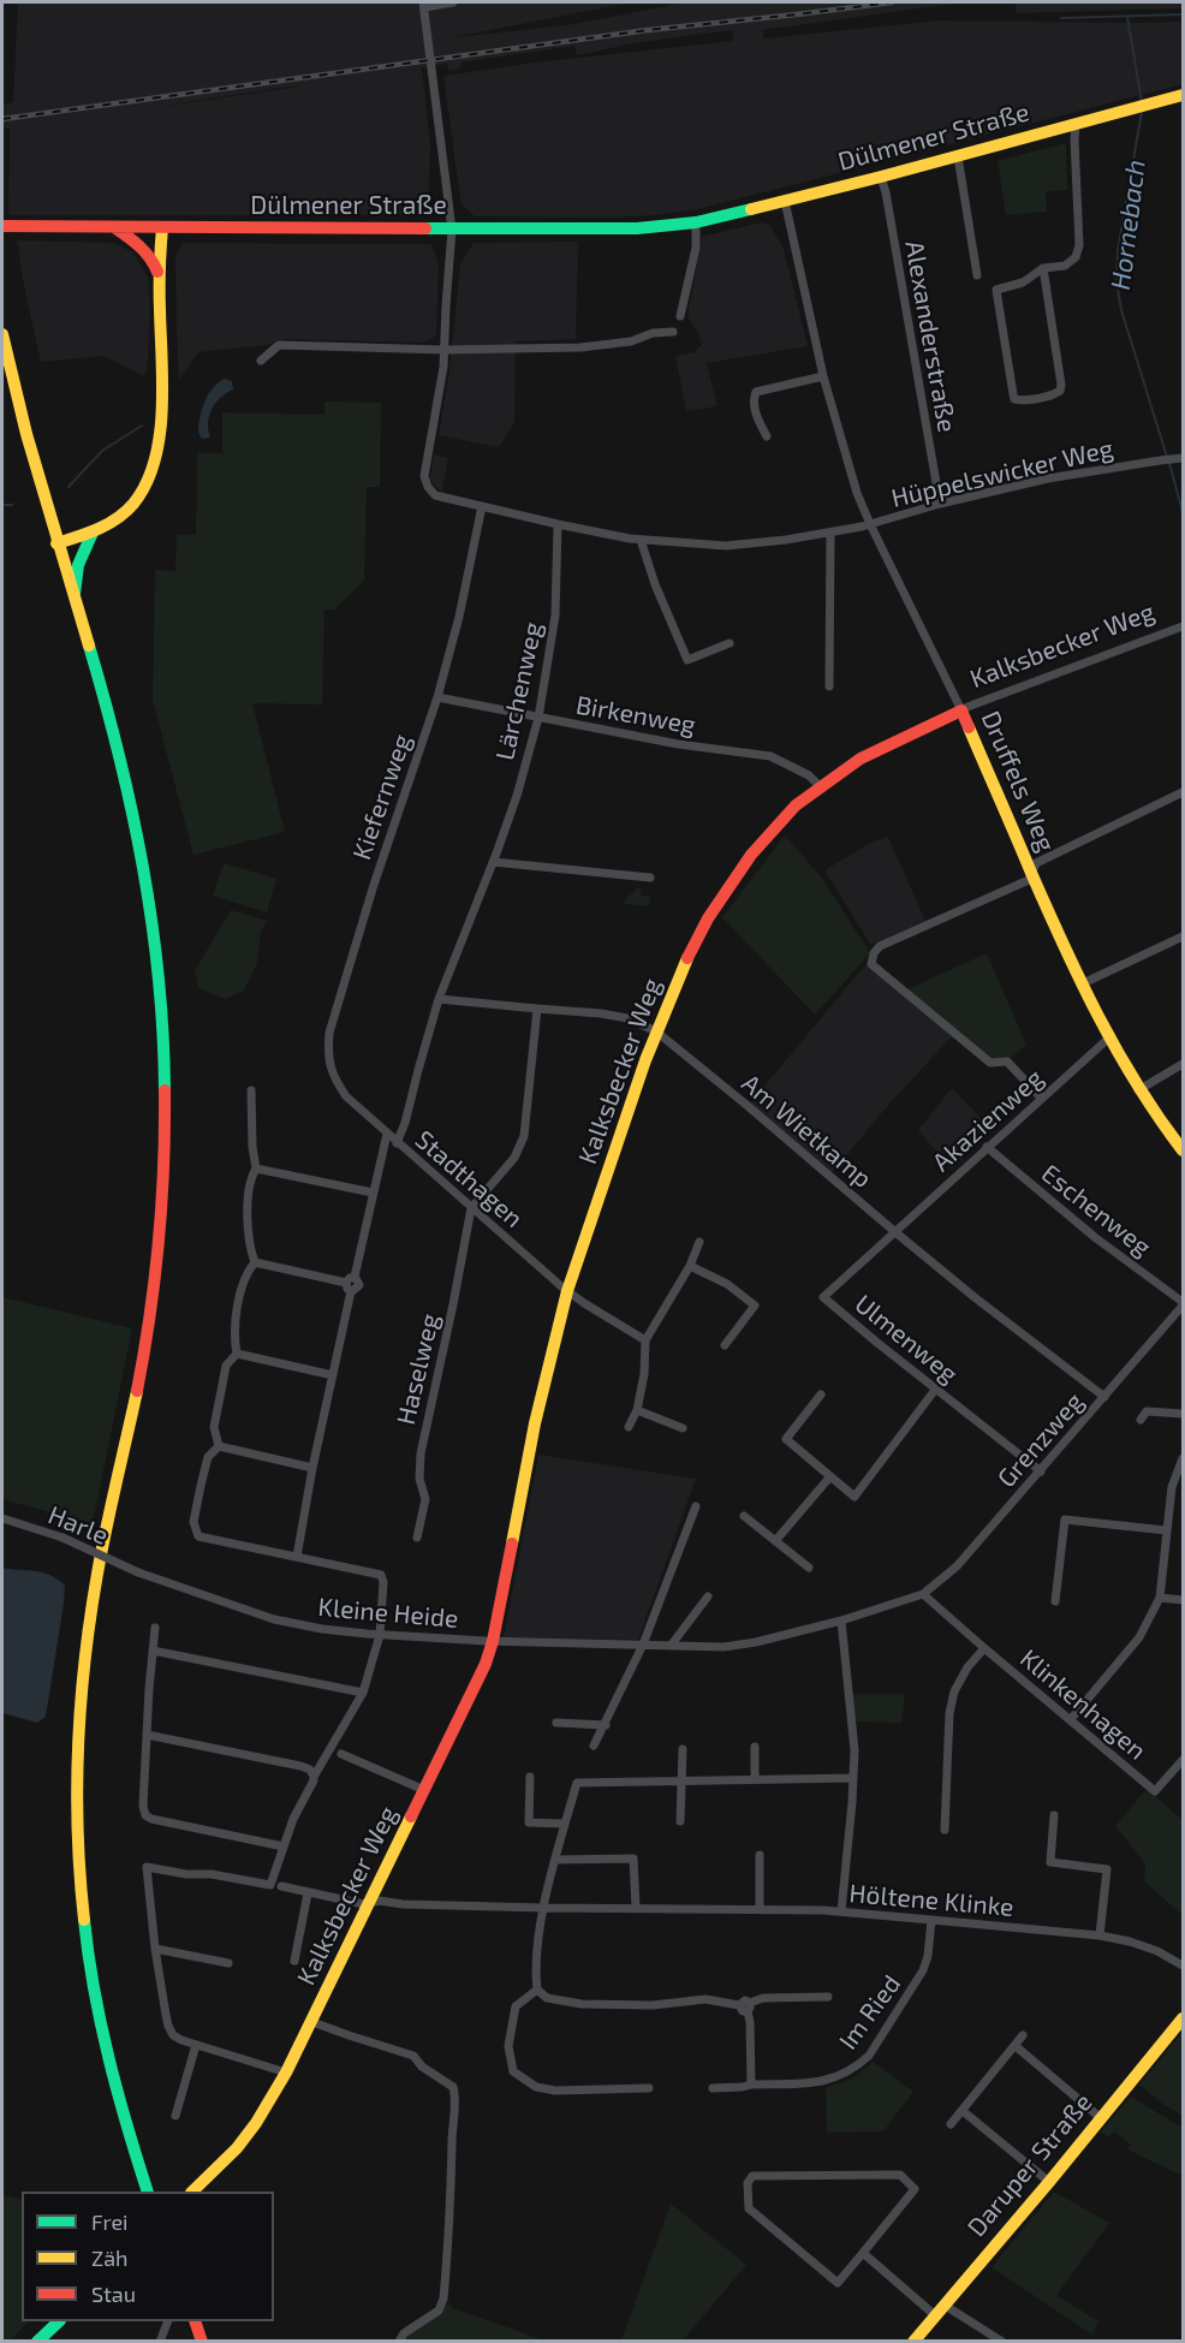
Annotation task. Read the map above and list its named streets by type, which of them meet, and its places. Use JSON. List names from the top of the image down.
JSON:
{
  "streets": {
    "street": [
      "Dülmener Straße",
      "Alexanderstraße",
      "Hüppelswicker Weg",
      "Kalksbecker Weg",
      "Lärchenweg",
      "Birkenweg",
      "Druffels Weg",
      "Kiefernweg",
      "Akazienweg",
      "Am Wietkamp",
      "Stadthagen",
      "Eschenweg",
      "Ulmenweg",
      "Haselweg",
      "Grenzweg",
      "Harle",
      "Kleine Heide",
      "Klinkenhagen",
      "Höltene Klinke",
      "Im Ried",
      "Daruper Straße"
    ]
  },
  "crossings": [
    ["Dülmener Straße", "Alexanderstraße"],
    ["Dülmener Straße", "Hüppelswicker Weg"],
    ["Dülmener Straße", "Druffels Weg"],
    ["Alexanderstraße", "Hüppelswicker Weg"],
    ["Hüppelswicker Weg", "Lärchenweg"],
    ["Hüppelswicker Weg", "Druffels Weg"],
    ["Hüppelswicker Weg", "Kiefernweg"],
    ["Kalksbecker Weg", "Birkenweg"],
    ["Kalksbecker Weg", "Druffels Weg"],
    ["Kalksbecker Weg", "Am Wietkamp"],
    ["Kalksbecker Weg", "Stadthagen"],
    ["Kalksbecker Weg", "Kleine Heide"],
    ["Kalksbecker Weg", "Höltene Klinke"],
    ["Lärchenweg", "Birkenweg"],
    ["Lärchenweg", "Am Wietkamp"],
    ["Lärchenweg", "Stadthagen"],
    ["Birkenweg", "Kiefernweg"],
    ["Druffels Weg", "Akazienweg"],
    ["Kiefernweg", "Stadthagen"],
    ["Akazienweg", "Am Wietkamp"],
    ["Akazienweg", "Eschenweg"],
    ["Akazienweg", "Ulmenweg"],
    ["Am Wietkamp", "Ulmenweg"],
    ["Am Wietkamp", "Grenzweg"],
    ["Stadthagen", "Haselweg"],
    ["Eschenweg", "Grenzweg"],
    ["Ulmenweg", "Grenzweg"],
    ["Grenzweg", "Kleine Heide"],
    ["Grenzweg", "Klinkenhagen"],
    ["Harle", "Kleine Heide"],
    ["Kleine Heide", "Klinkenhagen"],
    ["Höltene Klinke", "Im Ried"]
  ],
  "water": ["Hornebach"],
  "legend": ["Frei", "Zäh", "Stau"]
}
